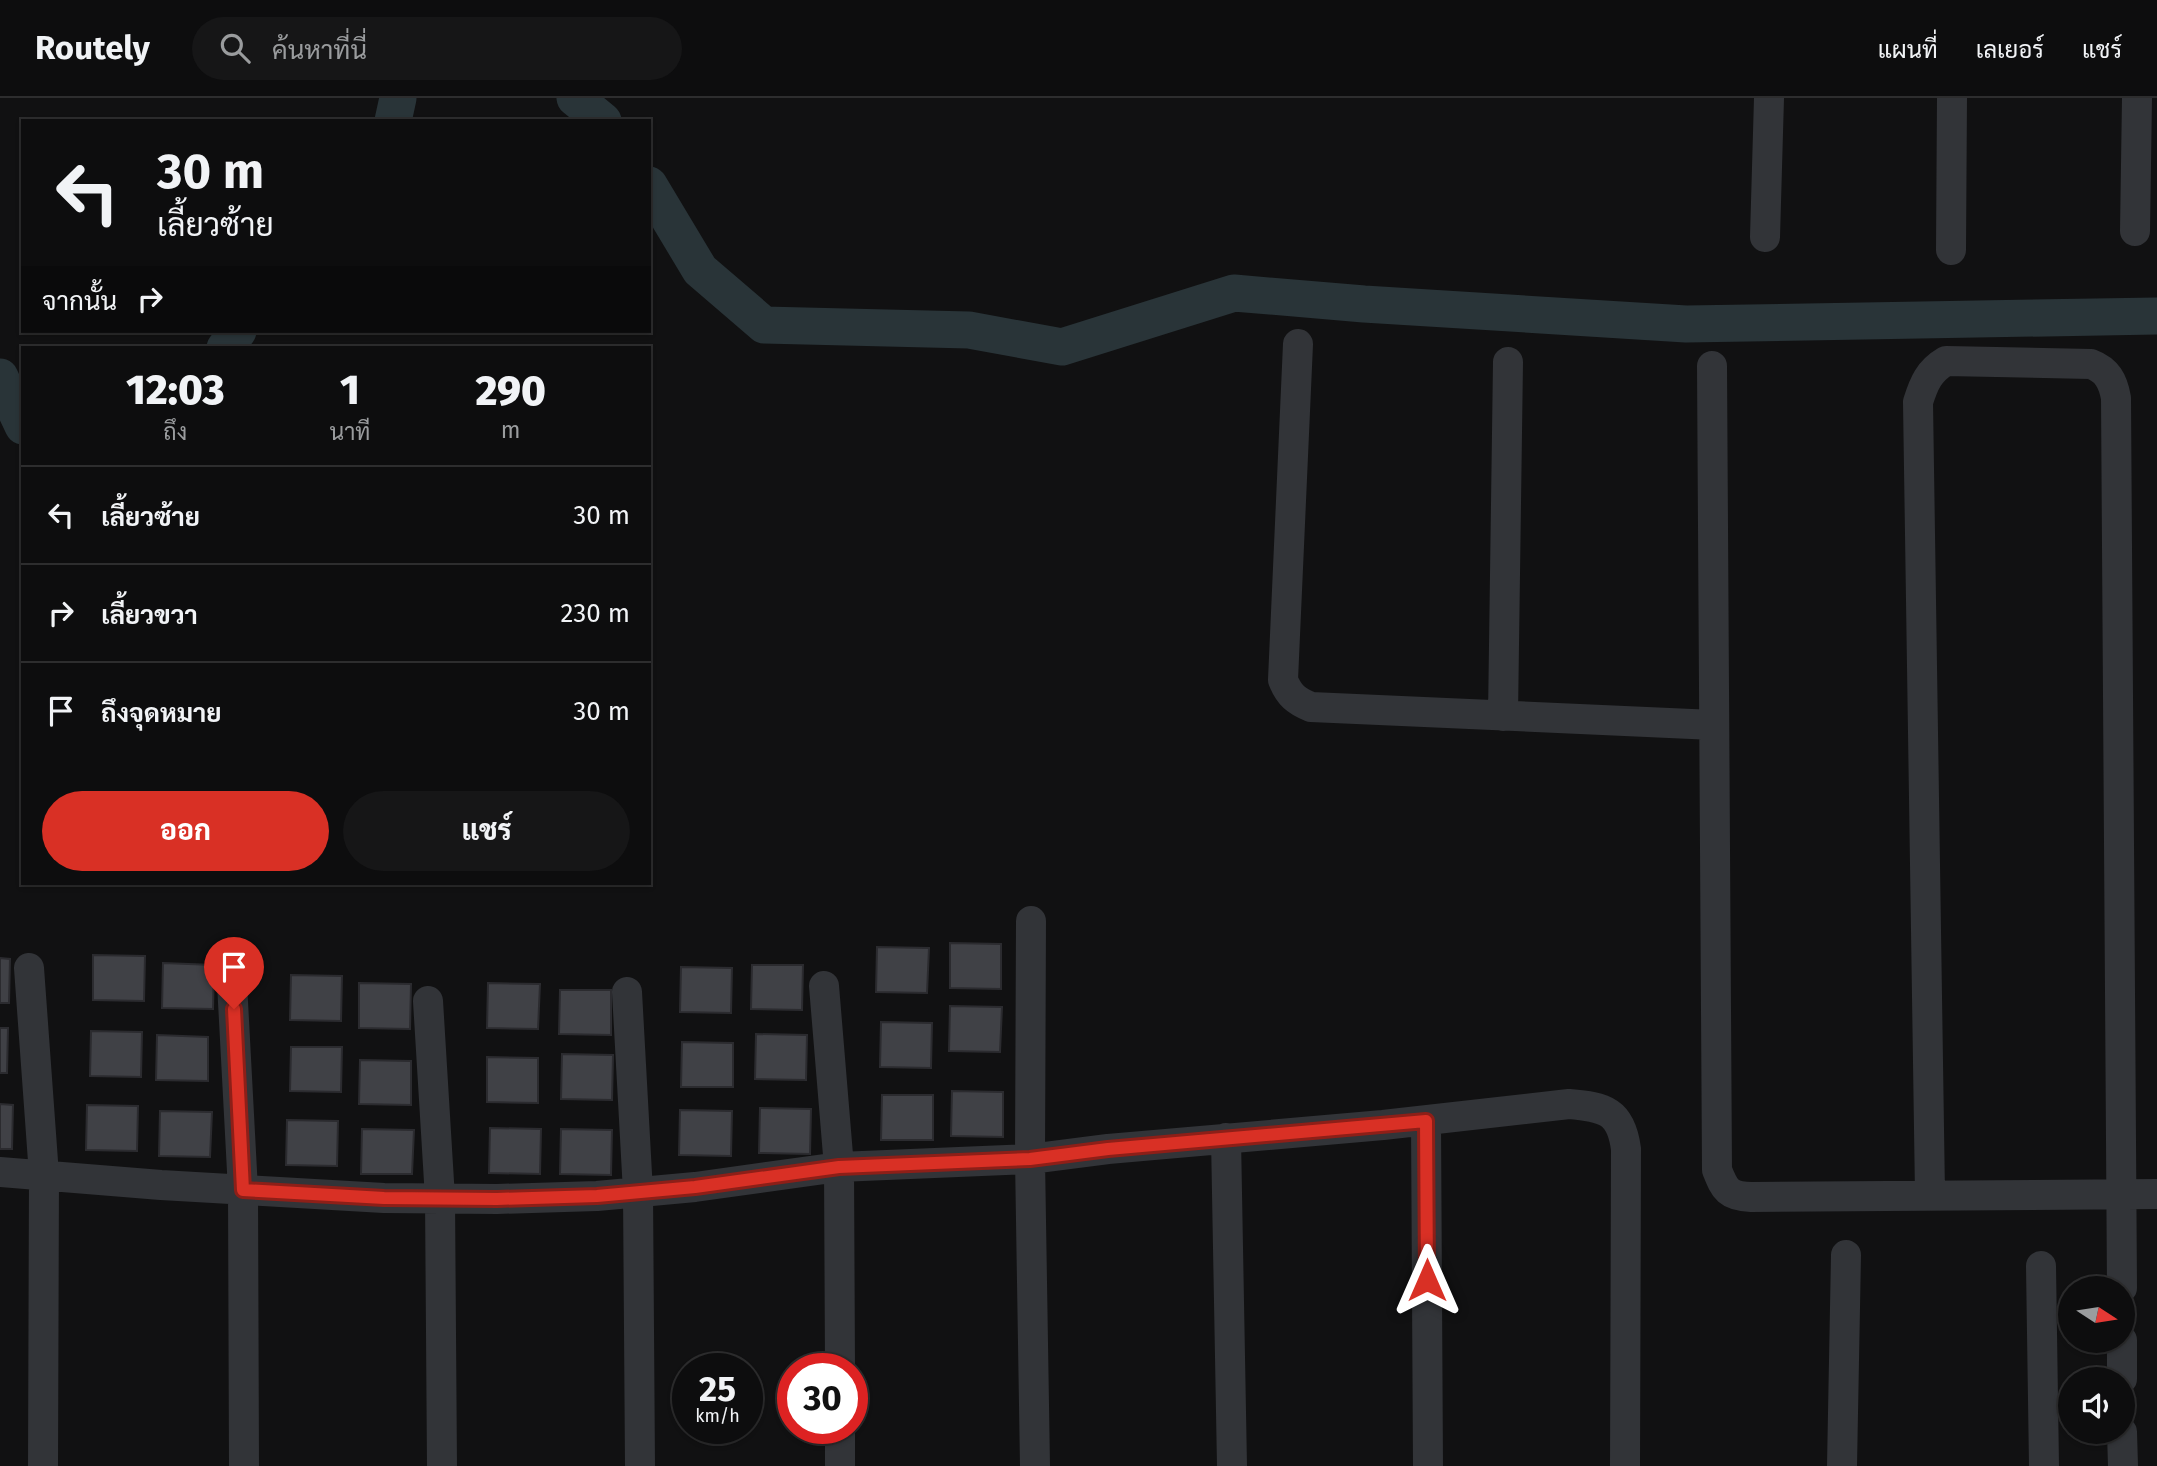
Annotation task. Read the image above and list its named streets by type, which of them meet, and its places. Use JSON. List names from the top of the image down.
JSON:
{
  "north": "right",
  "page": {
    "header": "Routely",
    "search": "ค้นหาที่นี่",
    "nav": ["แผนที่", "เลเยอร์", "แชร์"],
    "turn": ["30 m", "เลี้ยวซ้าย"],
    "then": "จากนั้น",
    "eta": [
      "12:03",
      "ถึง",
      "1",
      "นาที",
      "290",
      "m"
    ],
    "list": [
      {
        "name": "เลี้ยวซ้าย",
        "value": "30 m"
      },
      {
        "name": "เลี้ยวขวา",
        "value": "230 m"
      },
      {
        "name": "ถึงจุดหมาย",
        "value": "30 m"
      }
    ],
    "buttons": ["ออก", "แชร์"],
    "speed": "25 km/h",
    "limit": "30"
  }
}
